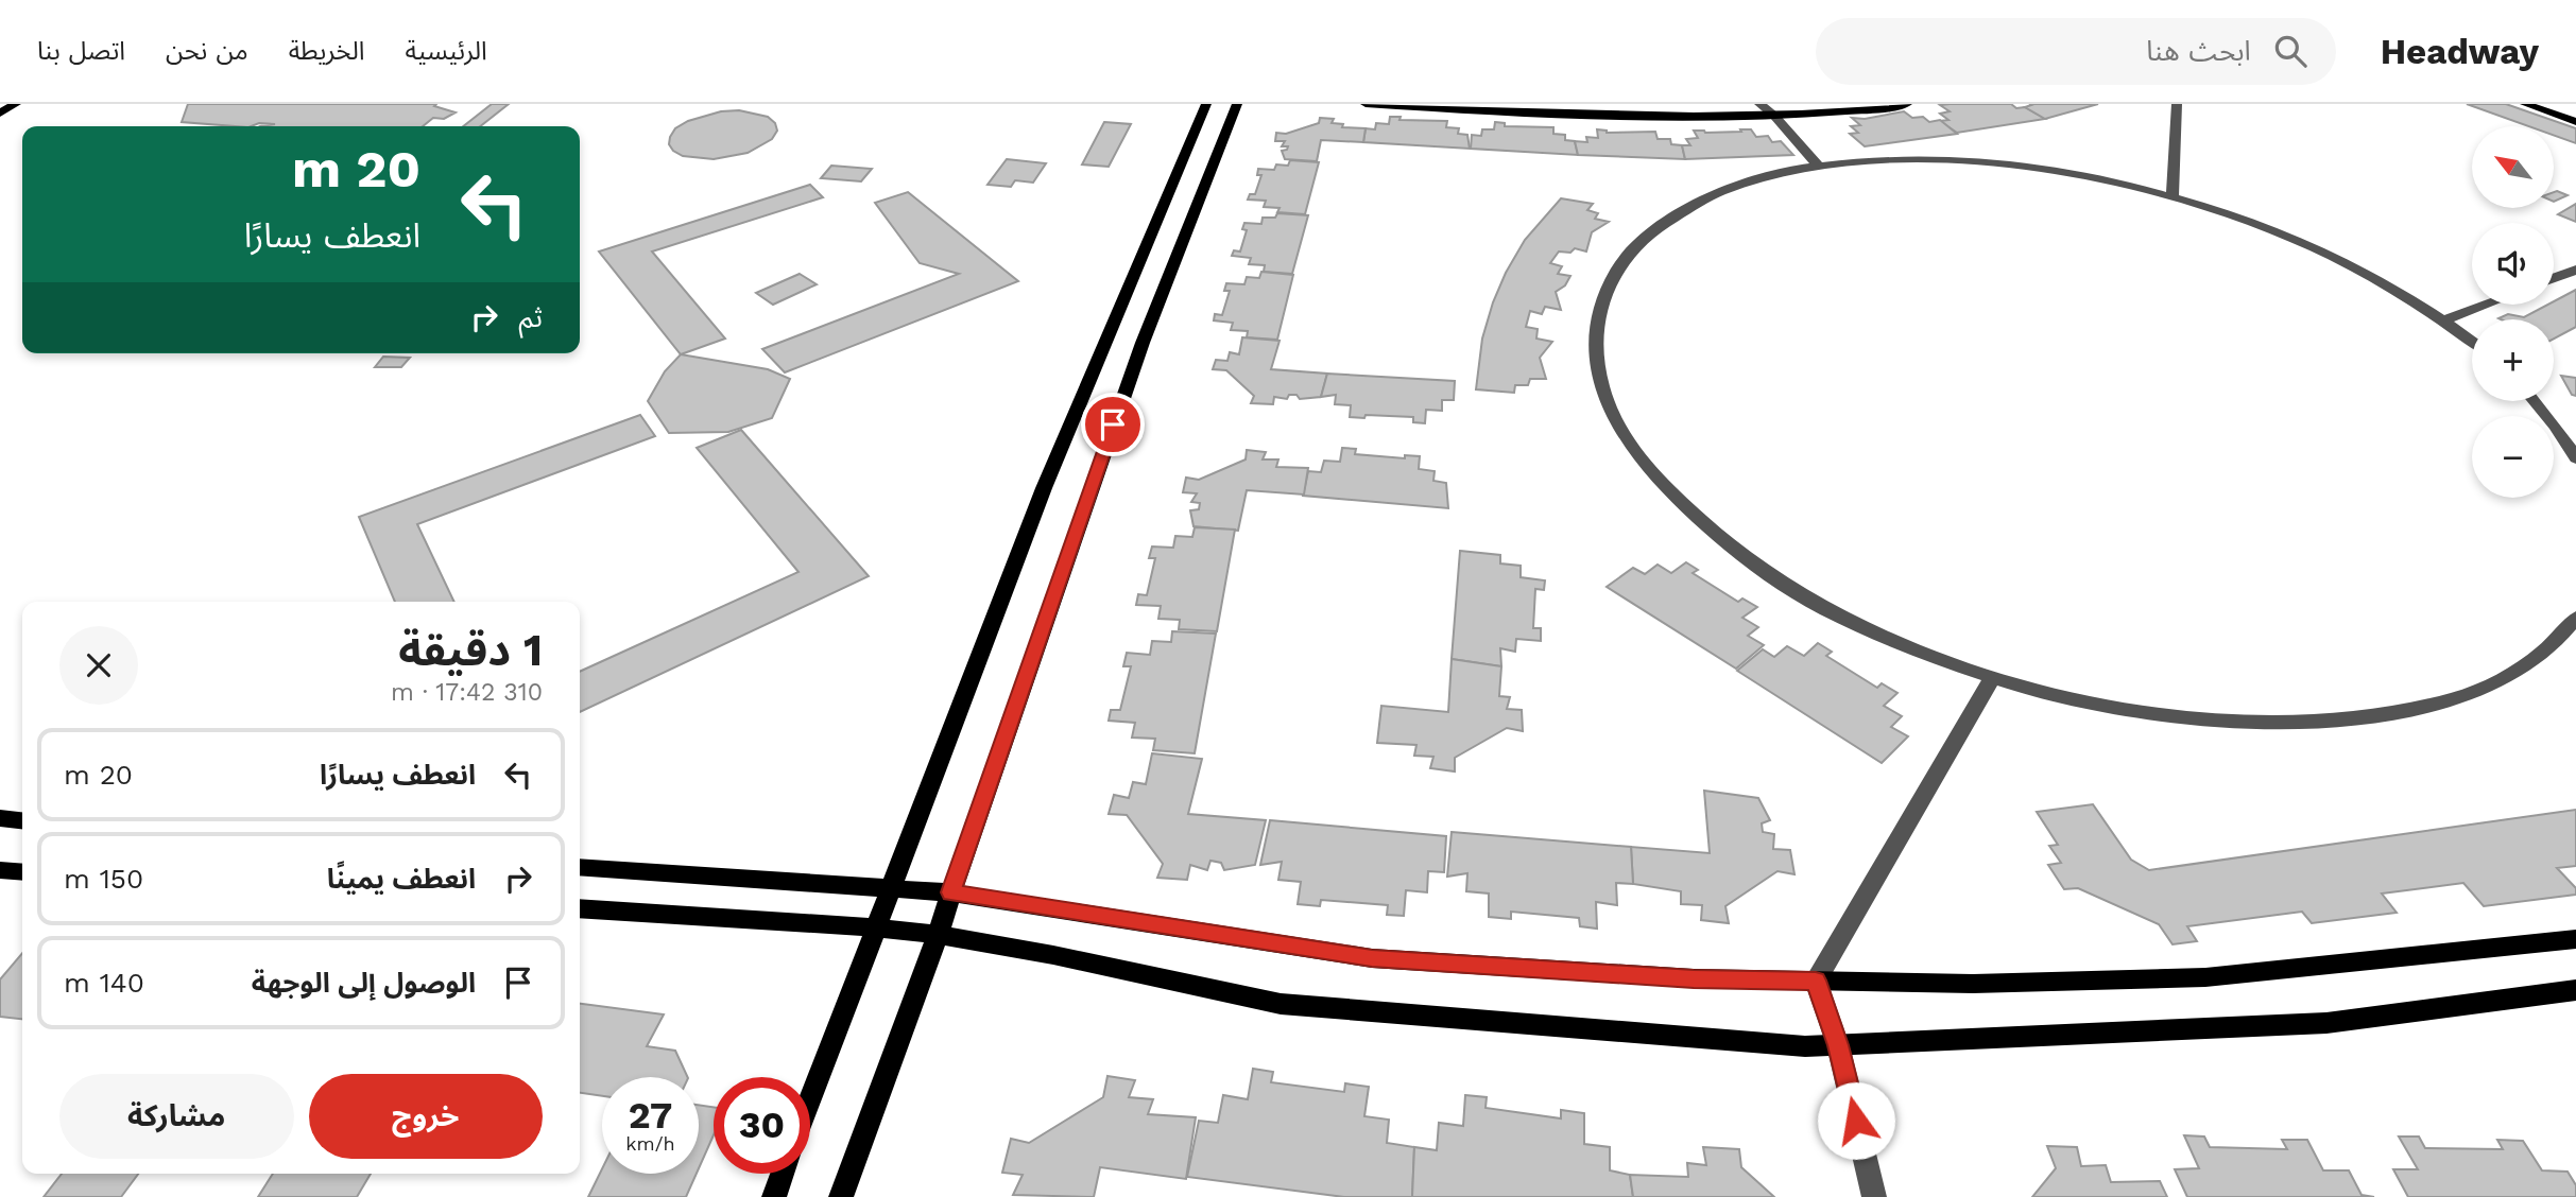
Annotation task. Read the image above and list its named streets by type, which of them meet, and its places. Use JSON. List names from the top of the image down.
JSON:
{
  "north": "top left",
  "page": {
    "header": "Headway",
    "search": "ابحث هنا",
    "nav": [
      "الرئيسية",
      "الخريطة",
      "من نحن",
      "اتصل بنا"
    ],
    "map_buttons": ["+", "−"],
    "turn": ["20 m", "انعطف يسارًا"],
    "then": "ثم",
    "heading": ["1 دقيقة", "310 m · 17:42"],
    "list": [
      {
        "name": "انعطف يسارًا",
        "value": "20 m"
      },
      {
        "name": "انعطف يمينًا",
        "value": "150 m"
      },
      {
        "name": "الوصول إلى الوجهة",
        "value": "140 m"
      }
    ],
    "buttons": ["خروج", "مشاركة"],
    "speed": "27 km/h",
    "limit": "30"
  }
}
